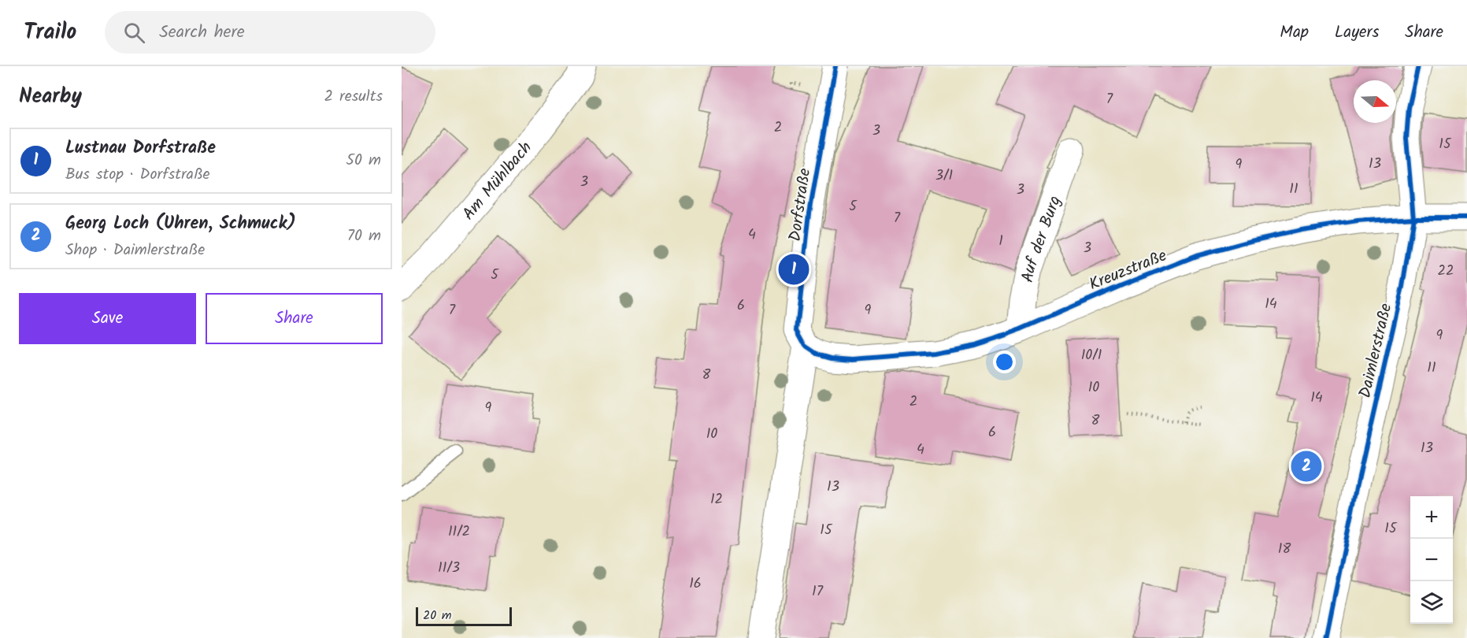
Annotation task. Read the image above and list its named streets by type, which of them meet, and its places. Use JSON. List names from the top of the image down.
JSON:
{
  "streets": {
    "street": [
      "Am Mühlbach",
      "Dorfstraße",
      "Auf der Burg",
      "Kreuzstraße",
      "Daimlerstraße"
    ]
  },
  "crossings": [
    ["Dorfstraße", "Kreuzstraße"],
    ["Auf der Burg", "Kreuzstraße"],
    ["Kreuzstraße", "Daimlerstraße"]
  ],
  "house_numbers": [
    "7",
    "2",
    "3",
    "15",
    "13",
    "9",
    "3/1",
    "3",
    "11",
    "3",
    "5",
    "7",
    "4",
    "1",
    "3",
    "22",
    "5",
    "14",
    "6",
    "7",
    "9",
    "9",
    "10/1",
    "11",
    "8",
    "10",
    "14",
    "2",
    "9",
    "8",
    "6",
    "10",
    "13",
    "4",
    "13",
    "12",
    "15",
    "15",
    "11/2",
    "18",
    "11/3",
    "16",
    "17"
  ],
  "scale_bar": "20 m",
  "north": "right",
  "page": {
    "header": "Trailo",
    "search": "Search here",
    "nav": ["Map", "Layers", "Share"],
    "heading": ["Nearby", "2 results"],
    "list": [
      {
        "mark": "1",
        "name": "Lustnau Dorfstraße",
        "note": "Bus stop · Dorfstraße",
        "value": "50 m"
      },
      {
        "mark": "2",
        "name": "Georg Loch (Uhren, Schmuck)",
        "note": "Shop · Daimlerstraße",
        "value": "70 m"
      }
    ],
    "pins": ["1", "2"],
    "buttons": ["Save", "Share"],
    "map_buttons": ["+", "−"],
    "scale": "20 m"
  }
}
